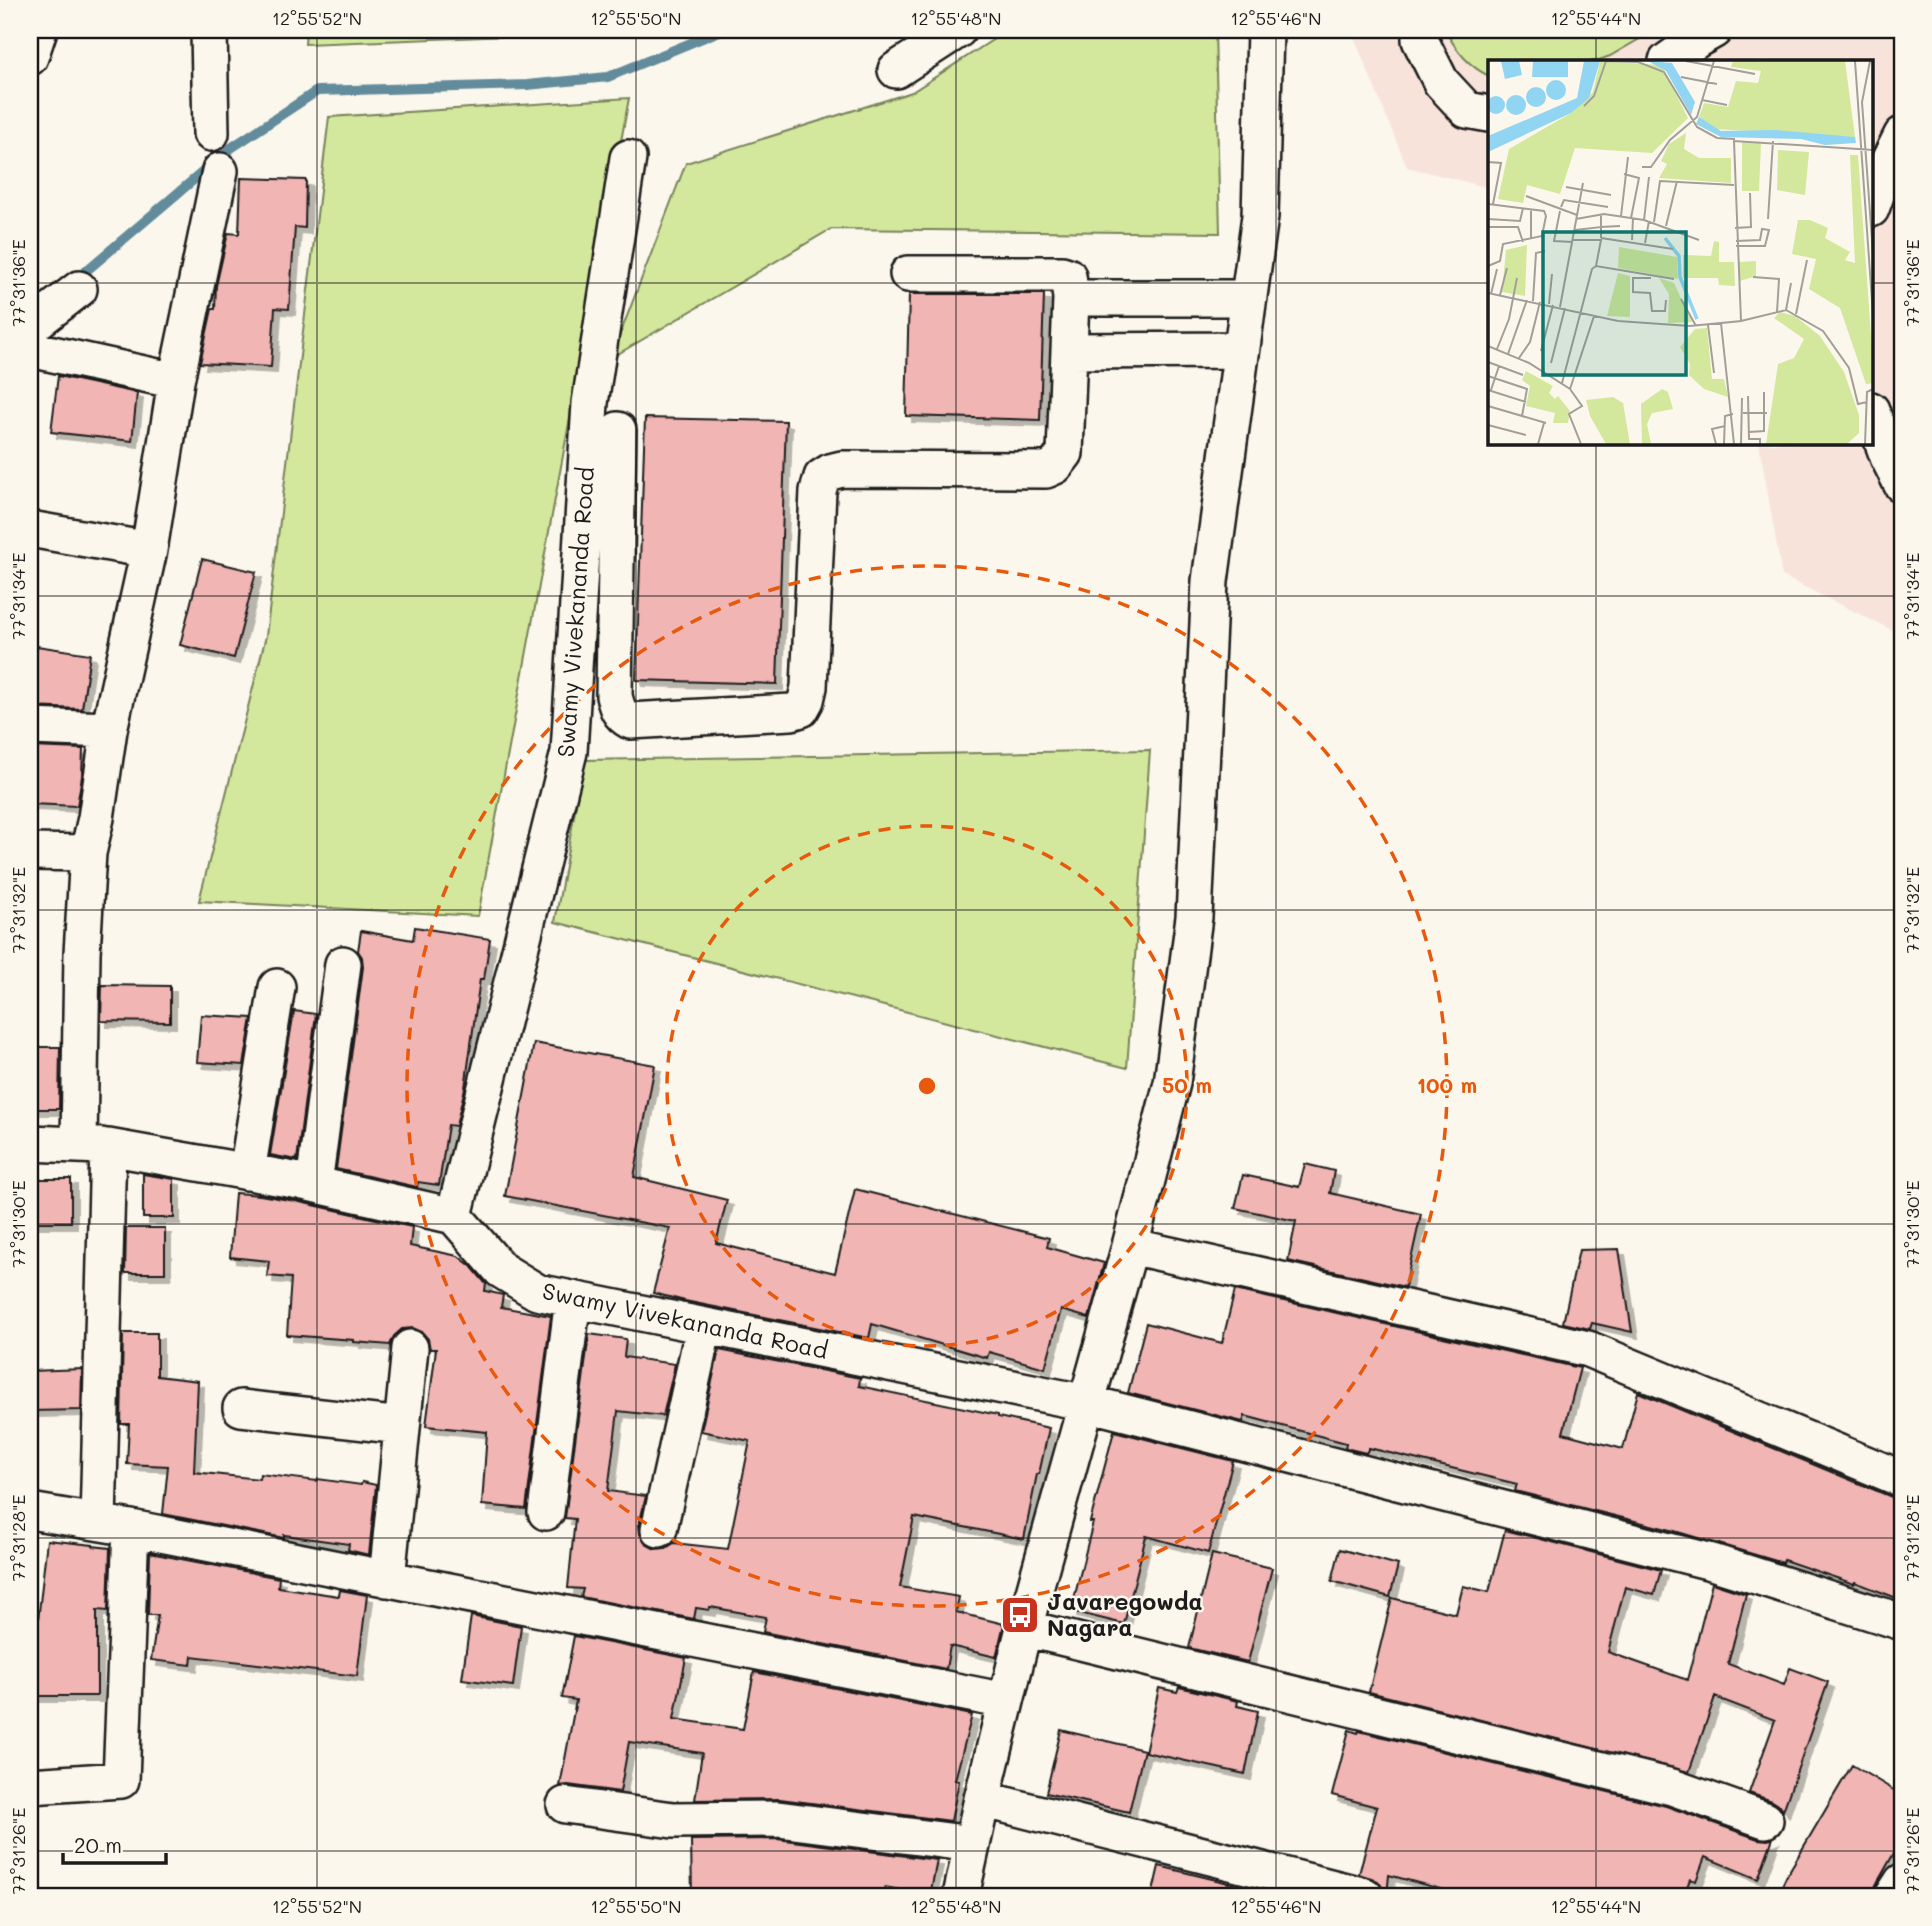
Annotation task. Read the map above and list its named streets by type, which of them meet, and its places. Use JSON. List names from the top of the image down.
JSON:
{
  "streets": {
    "street": ["Swamy Vivekananda Road"]
  },
  "places": {
    "bus stop": ["Javaregowda Nagara"]
  },
  "scale_bar": "20 m",
  "coordinates": [
    "12°55'52\"N",
    "12°55'50\"N",
    "12°55'48\"N",
    "12°55'46\"N",
    "12°55'44\"N",
    "77°31'36\"E",
    "77°31'34\"E",
    "77°31'32\"E",
    "77°31'30\"E",
    "77°31'28\"E",
    "77°31'26\"E"
  ],
  "rings": ["50 m", "100 m"]
}
